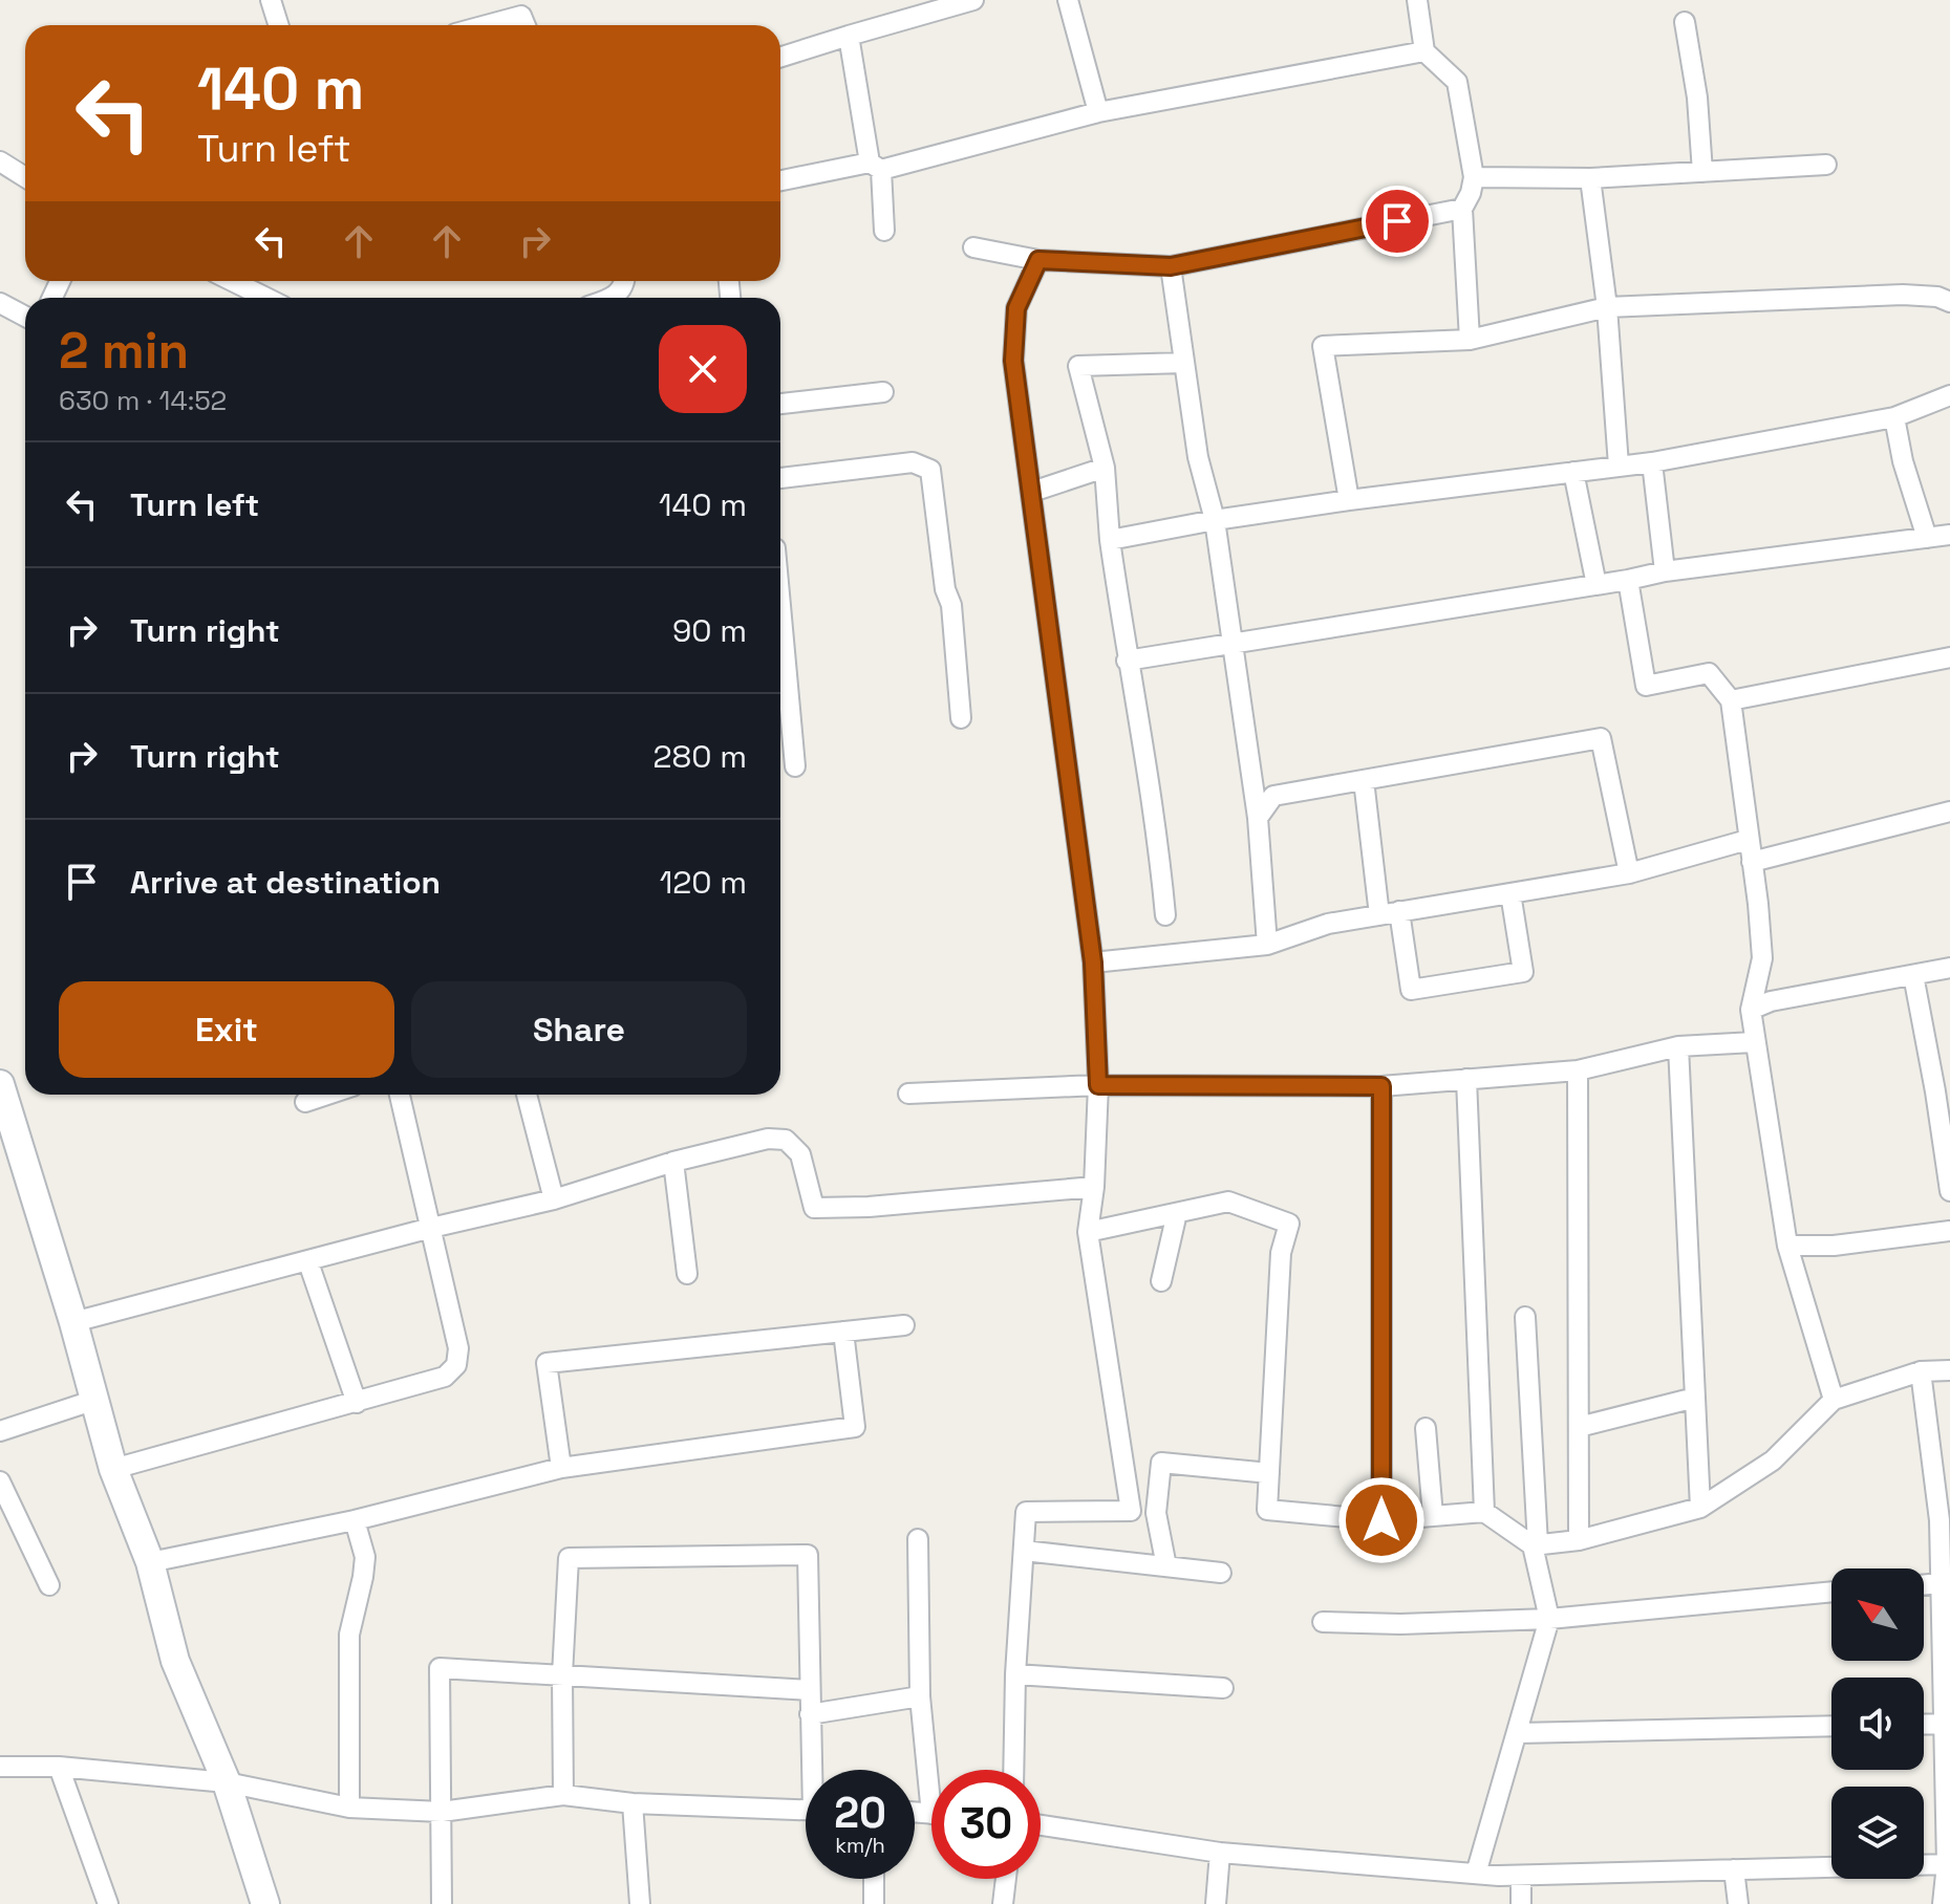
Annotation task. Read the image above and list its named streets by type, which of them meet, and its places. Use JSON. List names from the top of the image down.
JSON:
{
  "north": "top left",
  "page": {
    "turn": ["140 m", "Turn left"],
    "heading": ["2 min", "630 m · 14:52"],
    "list": [
      {
        "name": "Turn left",
        "value": "140 m"
      },
      {
        "name": "Turn right",
        "value": "90 m"
      },
      {
        "name": "Turn right",
        "value": "280 m"
      },
      {
        "name": "Arrive at destination",
        "value": "120 m"
      }
    ],
    "buttons": ["Exit", "Share"],
    "speed": "20 km/h",
    "limit": "30"
  }
}
